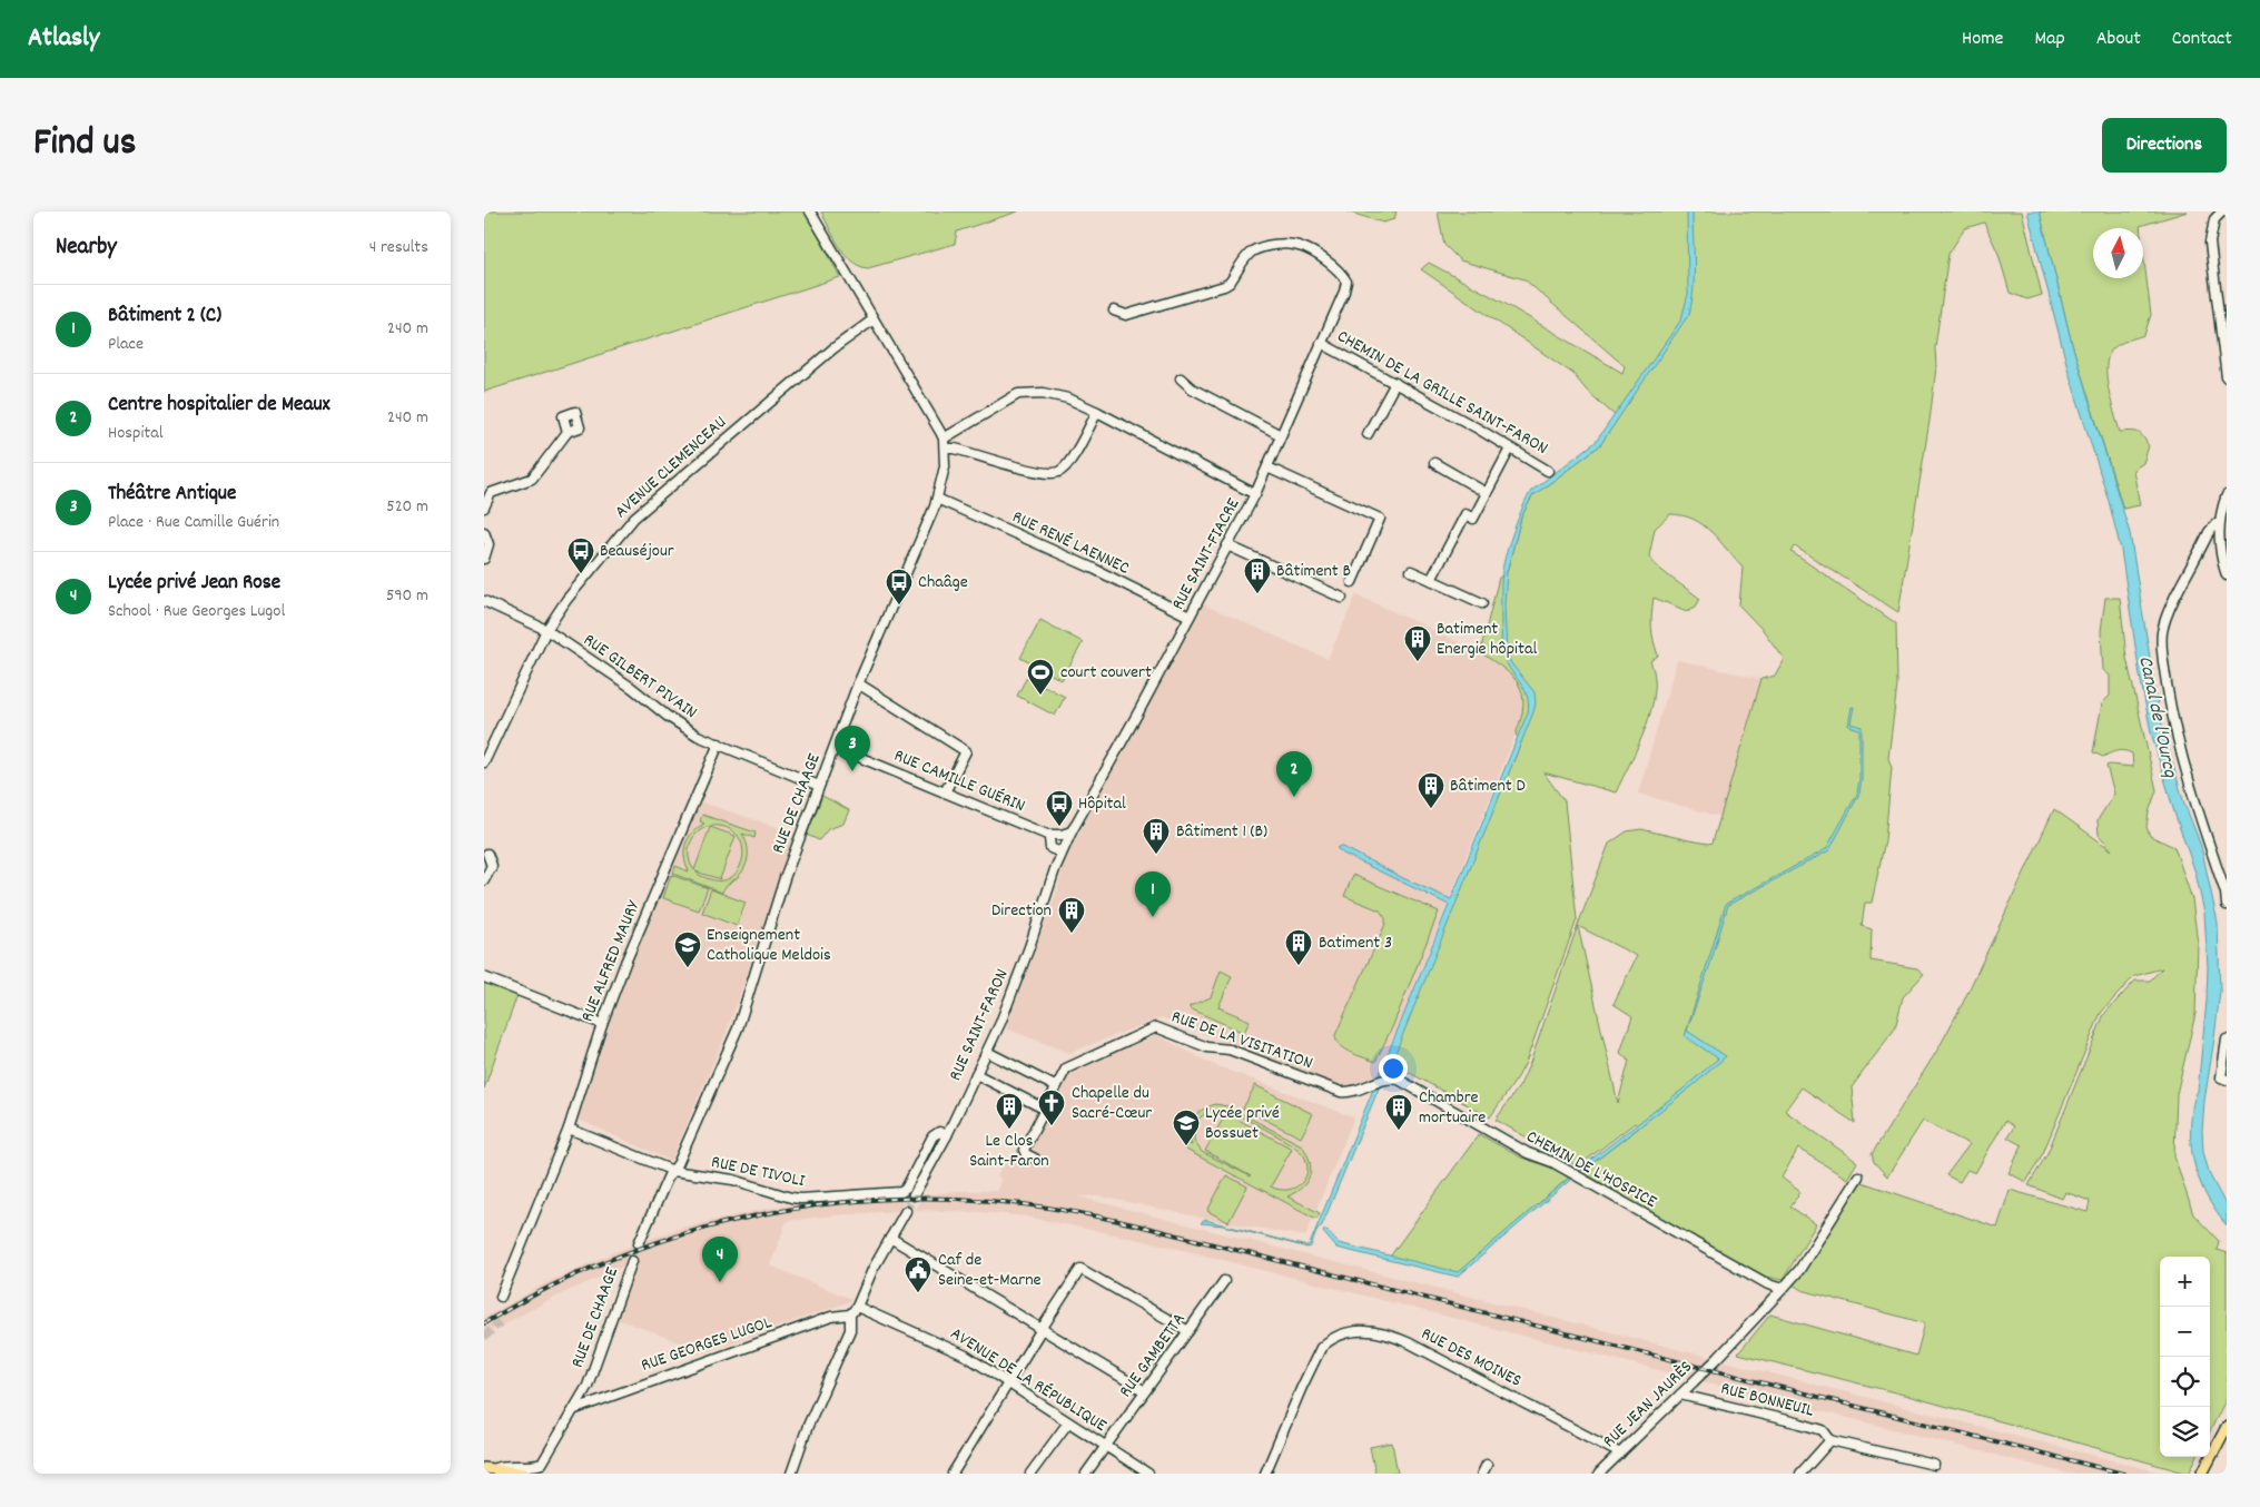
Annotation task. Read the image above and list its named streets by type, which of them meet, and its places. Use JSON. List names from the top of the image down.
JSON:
{
  "streets": {
    "street": [
      "CHEMIN DE LA GRILLE SAINT-FARON",
      "AVENUE CLEMENCEAU",
      "RUE RENÉ LAENNEC",
      "RUE SAINT-FIACRE",
      "RUE GILBERT PIVAIN",
      "RUE CAMILLE GUÉRIN",
      "RUE DE CHAAGE",
      "RUE ALFRED MAURY",
      "RUE SAINT-FARON",
      "RUE DE LA VISITATION",
      "CHEMIN DE L'HOSPICE",
      "RUE DE TIVOLI",
      "RUE GEORGES LUGOL",
      "RUE GAMBETTA",
      "RUE DES MOINES",
      "AVENUE DE LA RÉPUBLIQUE",
      "RUE BONNEUIL",
      "RUE JEAN JAURÈS"
    ]
  },
  "crossings": [
    ["CHEMIN DE LA GRILLE SAINT-FARON", "RUE SAINT-FIACRE"],
    ["AVENUE CLEMENCEAU", "RUE GILBERT PIVAIN"],
    ["AVENUE CLEMENCEAU", "RUE DE CHAAGE"],
    ["RUE RENÉ LAENNEC", "RUE SAINT-FIACRE"],
    ["RUE RENÉ LAENNEC", "RUE DE CHAAGE"],
    ["RUE SAINT-FIACRE", "RUE SAINT-FARON"],
    ["RUE GILBERT PIVAIN", "RUE ALFRED MAURY"],
    ["RUE CAMILLE GUÉRIN", "RUE DE CHAAGE"],
    ["RUE DE CHAAGE", "RUE DE TIVOLI"],
    ["RUE DE CHAAGE", "RUE GEORGES LUGOL"],
    ["RUE ALFRED MAURY", "RUE DE TIVOLI"],
    ["RUE SAINT-FARON", "RUE DE TIVOLI"],
    ["RUE DE LA VISITATION", "CHEMIN DE L'HOSPICE"],
    ["CHEMIN DE L'HOSPICE", "RUE JEAN JAURÈS"],
    ["RUE GAMBETTA", "AVENUE DE LA RÉPUBLIQUE"],
    ["RUE DES MOINES", "RUE JEAN JAURÈS"],
    ["RUE BONNEUIL", "RUE JEAN JAURÈS"]
  ],
  "water": ["Canal de l'Ourcq"],
  "places": {
    "bus stop": ["Beauséjour", "Chaâge", "Hôpital"],
    "building": [
      "Bâtiment B",
      "Batiment Energie hôpital",
      "Bâtiment D",
      "Bâtiment 1 (B)",
      "Direction",
      "Batiment 3",
      "Le Clos Saint-Faron",
      "Chambre mortuaire"
    ],
    "sports": ["court couvert"],
    "school or university": ["Enseignement Catholique Meldois", "Lycée privé Bossuet"],
    "church": ["Chapelle du Sacré-Cœur"],
    "public building": ["Caf de Seine-et-Marne"]
  },
  "north": "top",
  "page": {
    "header": "Atlasly",
    "nav": [
      "Home",
      "Map",
      "About",
      "Contact"
    ],
    "title": "Find us",
    "buttons": "Directions",
    "heading": ["Nearby", "4 results"],
    "list": [
      {
        "mark": "1",
        "name": "Bâtiment 2 (C)",
        "note": "Place",
        "value": "240 m"
      },
      {
        "mark": "2",
        "name": "Centre hospitalier de Meaux",
        "note": "Hospital",
        "value": "240 m"
      },
      {
        "mark": "3",
        "name": "Théâtre Antique",
        "note": "Place · Rue Camille Guérin",
        "value": "520 m"
      },
      {
        "mark": "4",
        "name": "Lycée privé Jean Rose",
        "note": "School · Rue Georges Lugol",
        "value": "590 m"
      }
    ],
    "pins": [
      "3",
      "2",
      "1",
      "4"
    ],
    "map_buttons": ["+", "−"]
  }
}
